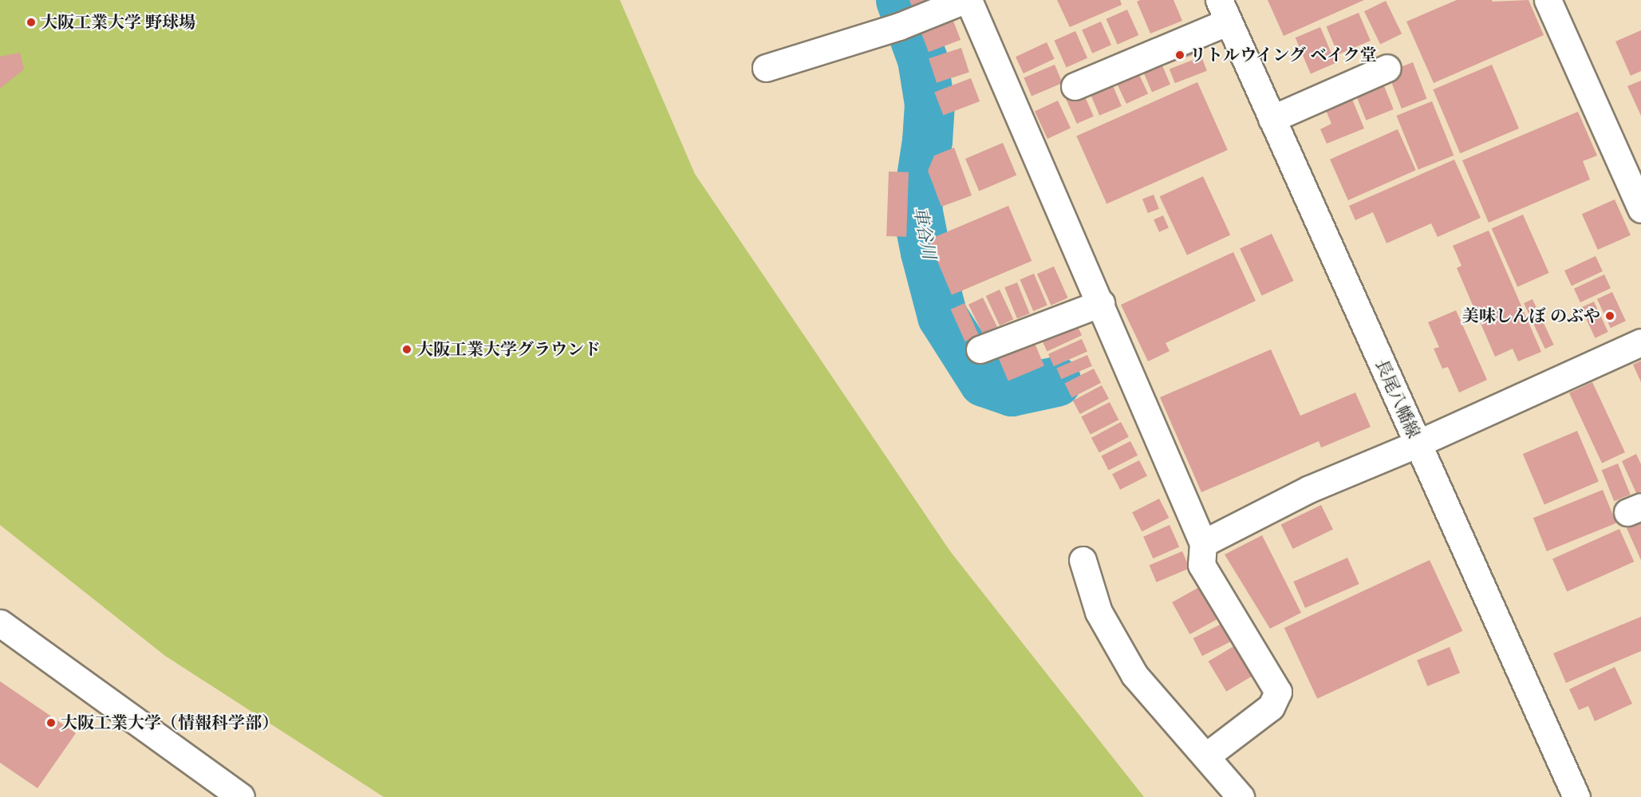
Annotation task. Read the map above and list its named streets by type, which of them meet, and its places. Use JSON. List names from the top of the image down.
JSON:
{
  "streets": {
    "street": ["長尾八幡線"]
  },
  "water": ["車谷川"],
  "places": [
    "大阪工業大学 野球場",
    "リトルウイング ベイク堂",
    "美味しんぼ のぶや",
    "大阪工業大学グラウンド",
    "大阪工業大学（情報科学部）"
  ]
}
